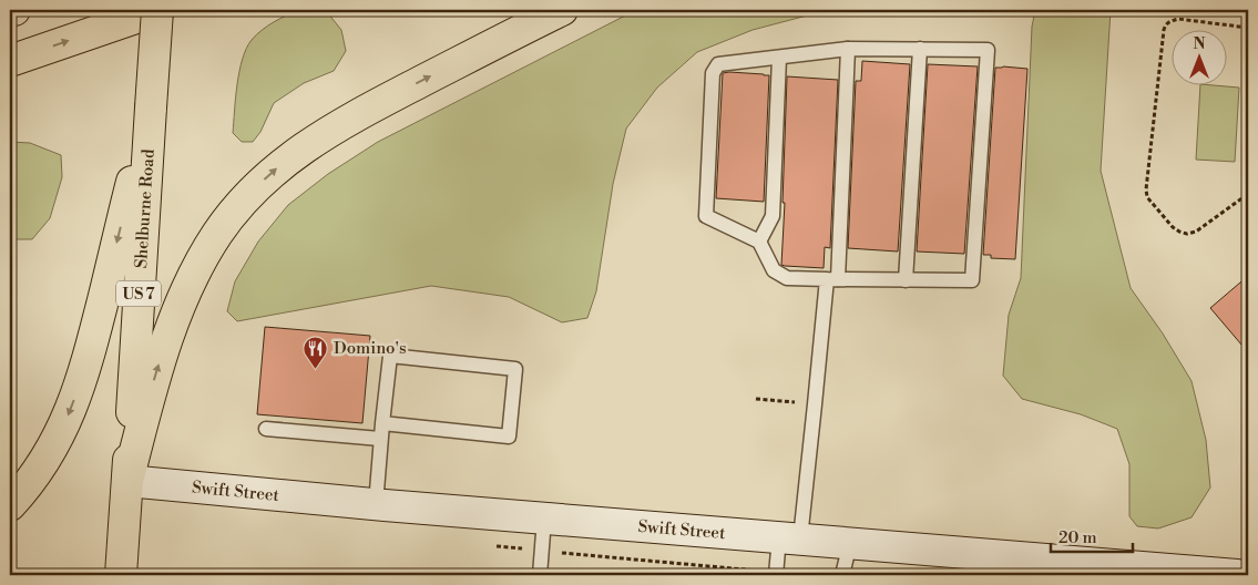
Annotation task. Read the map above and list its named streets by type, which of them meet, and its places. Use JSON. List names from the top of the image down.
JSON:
{
  "streets": {
    "highway": ["Shelburne Road", "US 7"],
    "street": ["Swift Street"]
  },
  "crossings": [
    ["Shelburne Road", "Swift Street"]
  ],
  "places": {
    "restaurant": ["Domino's"]
  },
  "scale_bar": "20 m",
  "north": "top"
}
